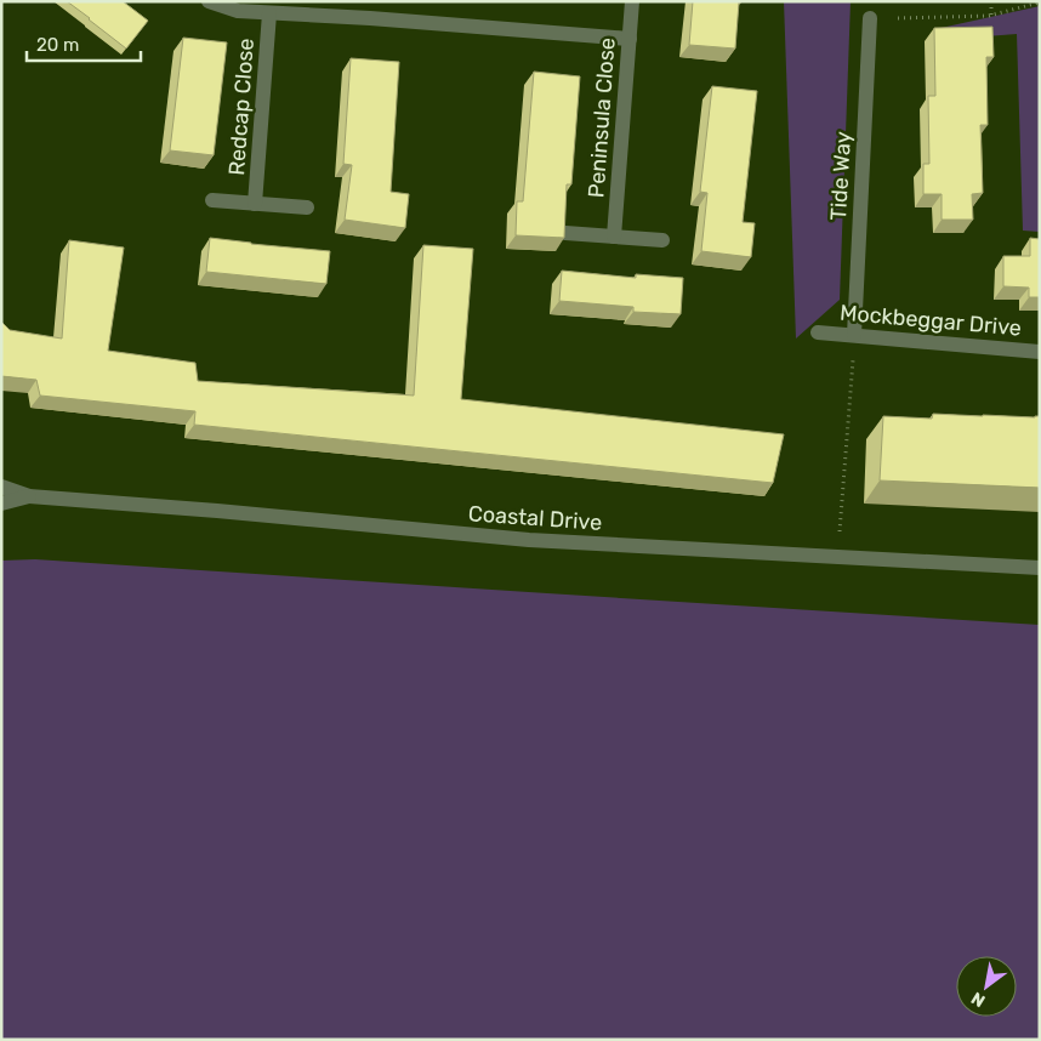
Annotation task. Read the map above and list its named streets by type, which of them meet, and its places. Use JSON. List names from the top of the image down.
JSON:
{
  "streets": {
    "street": [
      "Redcap Close",
      "Peninsula Close",
      "Tide Way",
      "Mockbeggar Drive",
      "Coastal Drive"
    ]
  },
  "crossings": [
    ["Tide Way", "Mockbeggar Drive"]
  ],
  "scale_bar": "20 m",
  "north": "bottom left"
}
